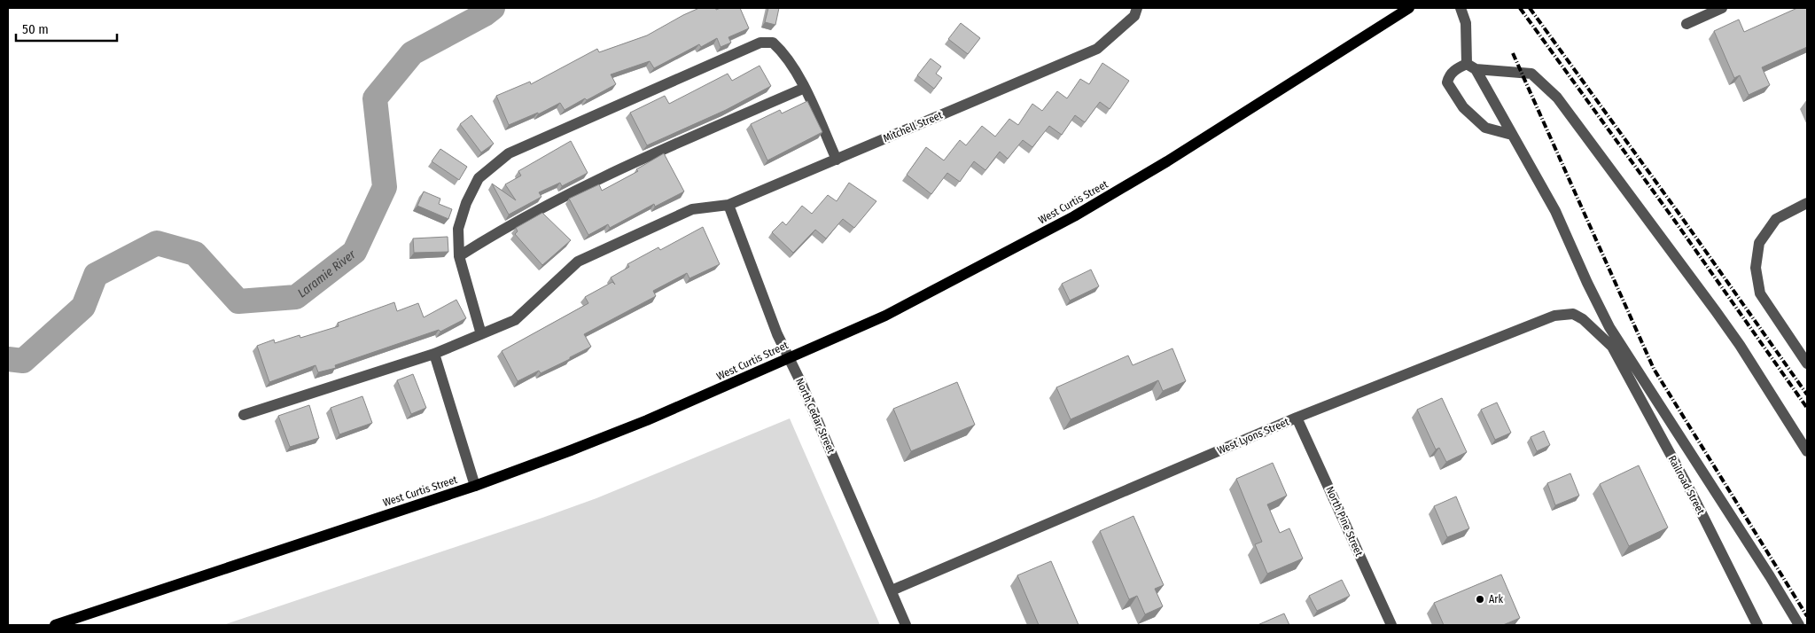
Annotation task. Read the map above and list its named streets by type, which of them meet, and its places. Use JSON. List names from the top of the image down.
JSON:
{
  "streets": {
    "main road": ["West Curtis Street"],
    "street": [
      "Mitchell Street",
      "North Cedar Street",
      "West Lyons Street",
      "Railroad Street",
      "North Pine Street"
    ]
  },
  "crossings": [
    ["Mitchell Street", "North Cedar Street"],
    ["West Curtis Street", "North Cedar Street"],
    ["North Cedar Street", "West Lyons Street"],
    ["West Lyons Street", "Railroad Street"],
    ["West Lyons Street", "North Pine Street"]
  ],
  "water": ["Laramie River"],
  "places": ["Ark"],
  "scale_bar": "50 m"
}
